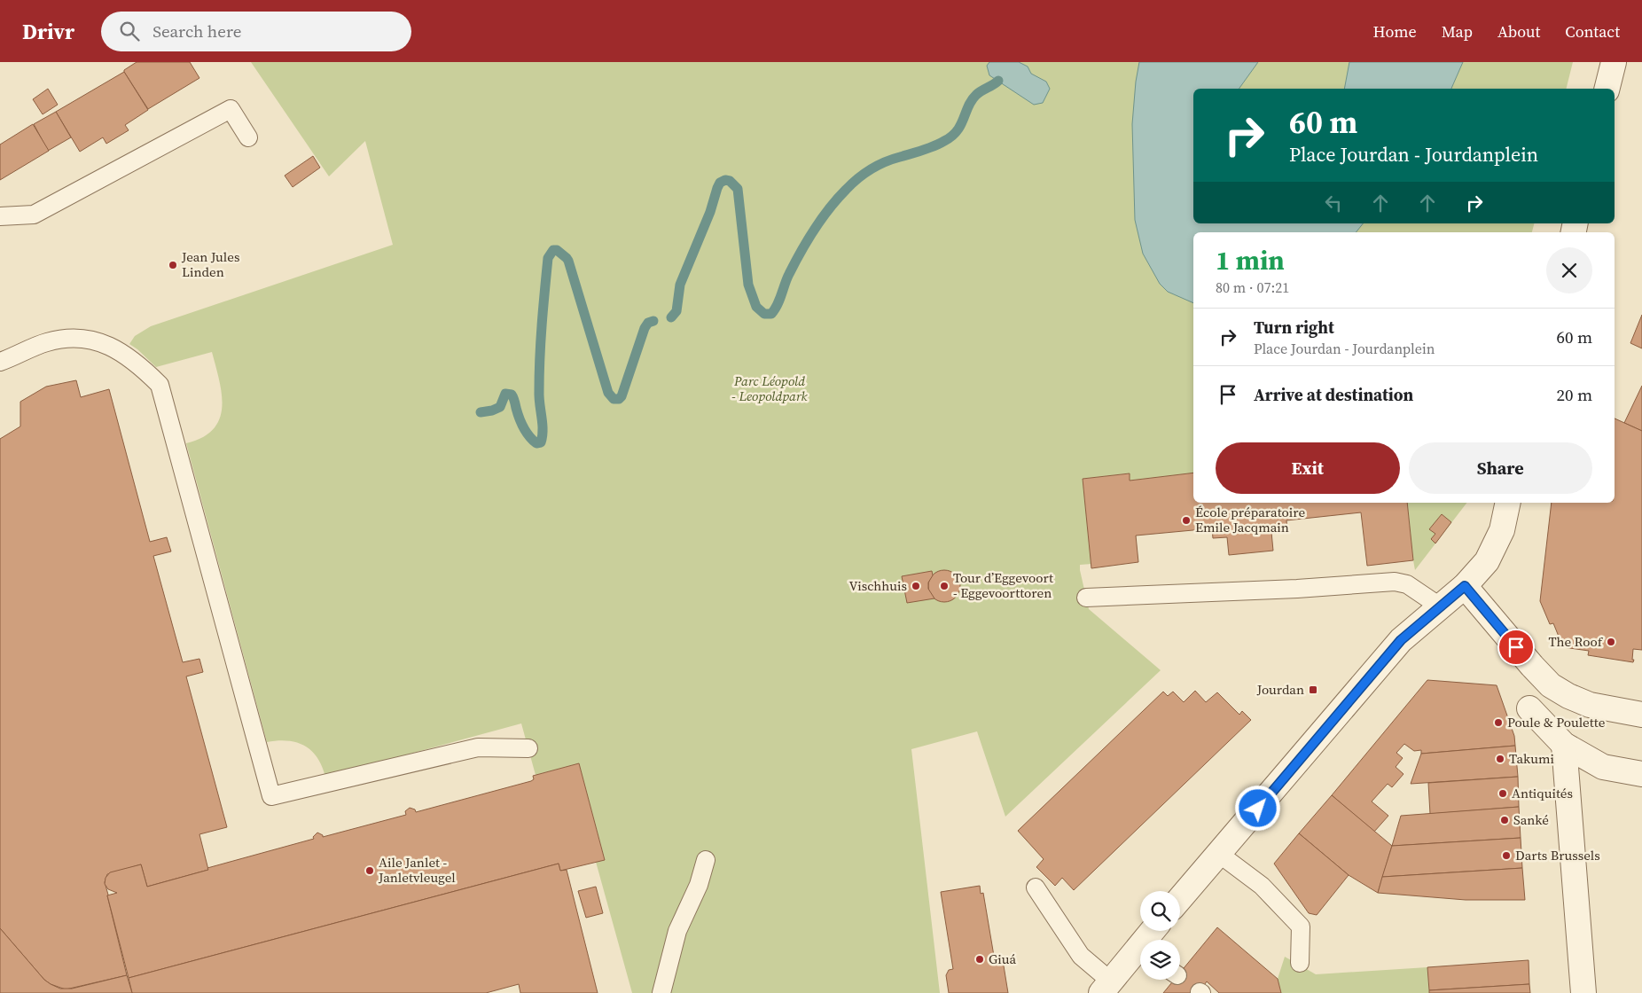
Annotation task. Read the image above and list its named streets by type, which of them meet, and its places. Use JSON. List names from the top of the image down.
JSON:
{
  "parks": ["Parc Léopold - Leopoldpark"],
  "places": {
    "other": [
      "Jean Jules Linden",
      "École préparatoire Emile Jacqmain",
      "Vischhuis",
      "Tour d’Eggevoort - Eggevoorttoren",
      "The Roof",
      "Poule & Poulette",
      "Takumi",
      "Antiquités",
      "Sanké",
      "Darts Brussels",
      "Aile Janlet - Janletvleugel",
      "Giuá"
    ],
    "transit": ["Jourdan"]
  },
  "page": {
    "header": "Drivr",
    "search": "Search here",
    "nav": [
      "Home",
      "Map",
      "About",
      "Contact"
    ],
    "turn": ["60 m", "Place Jourdan - Jourdanplein"],
    "heading": ["1 min", "80 m · 07:21"],
    "list": [
      {
        "name": "Turn right",
        "note": "Place Jourdan - Jourdanplein",
        "value": "60 m"
      },
      {
        "name": "Arrive at destination",
        "value": "20 m"
      }
    ],
    "buttons": ["Exit", "Share"]
  }
}
